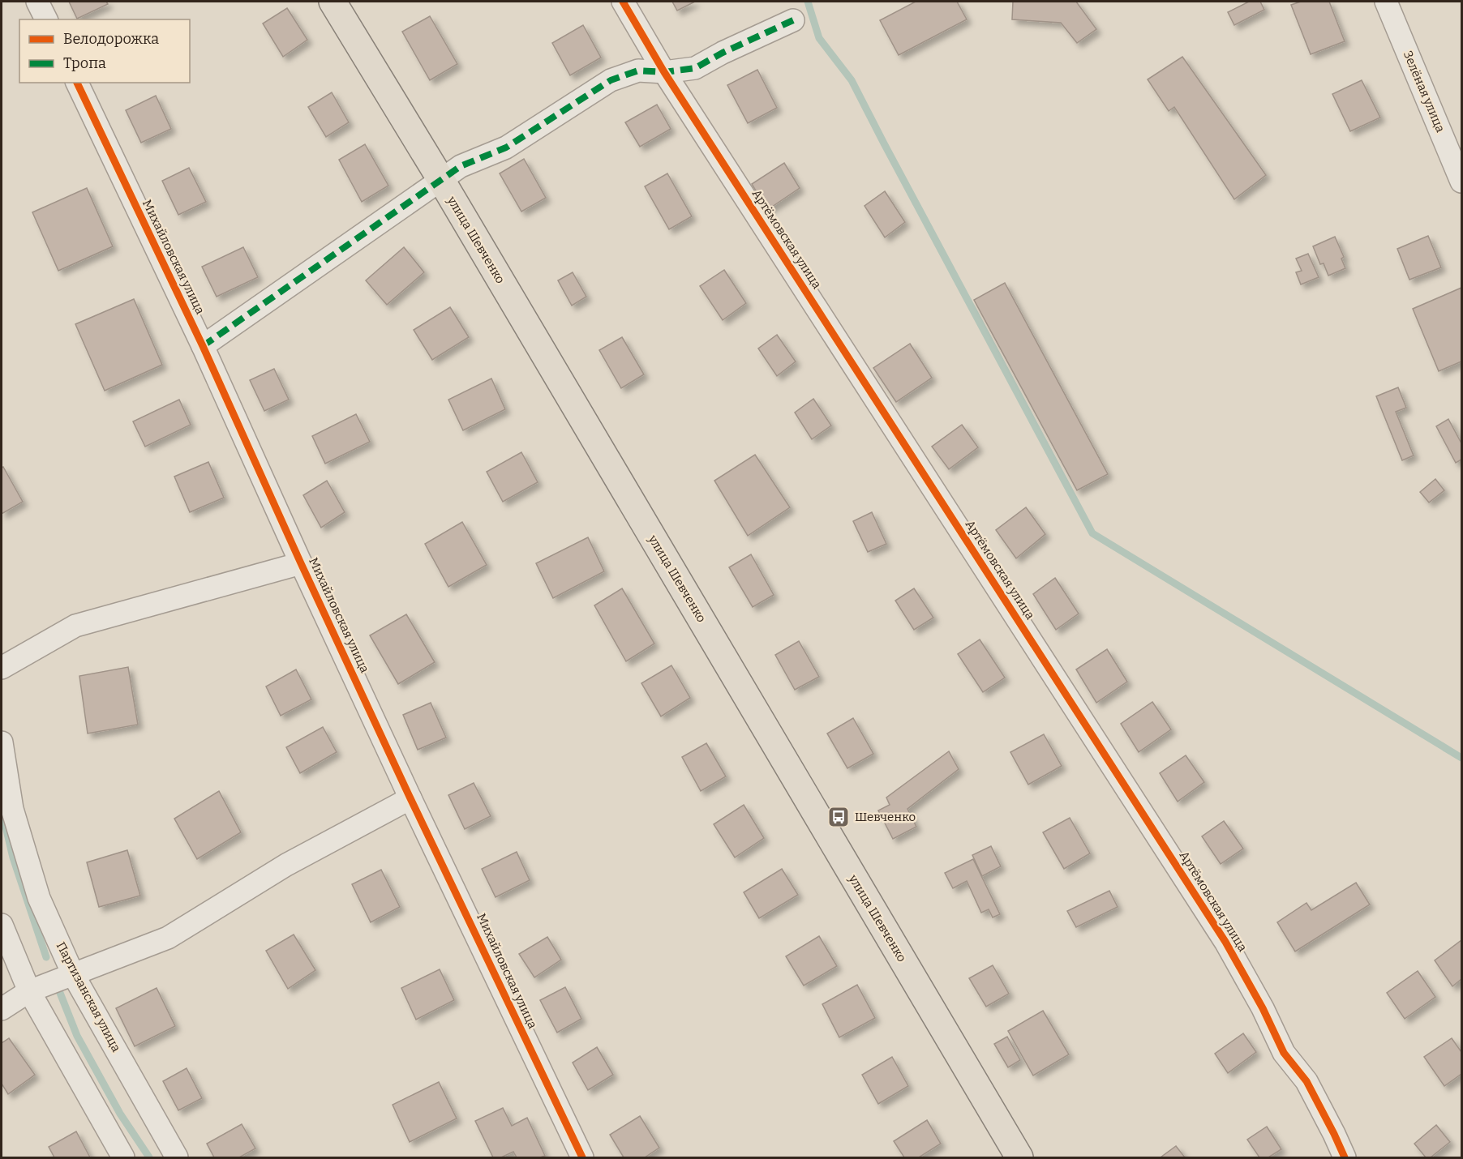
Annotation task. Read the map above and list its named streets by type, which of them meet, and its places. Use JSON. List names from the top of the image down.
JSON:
{
  "streets": {
    "main road": ["улица Шевченко"],
    "street": [
      "Зелёная улица",
      "Артёмовская улица",
      "Михайловская улица",
      "Партизанская улица"
    ]
  },
  "places": {
    "bus stop": ["Шевченко"]
  },
  "legend": ["Велодорожка", "Тропа"]
}
